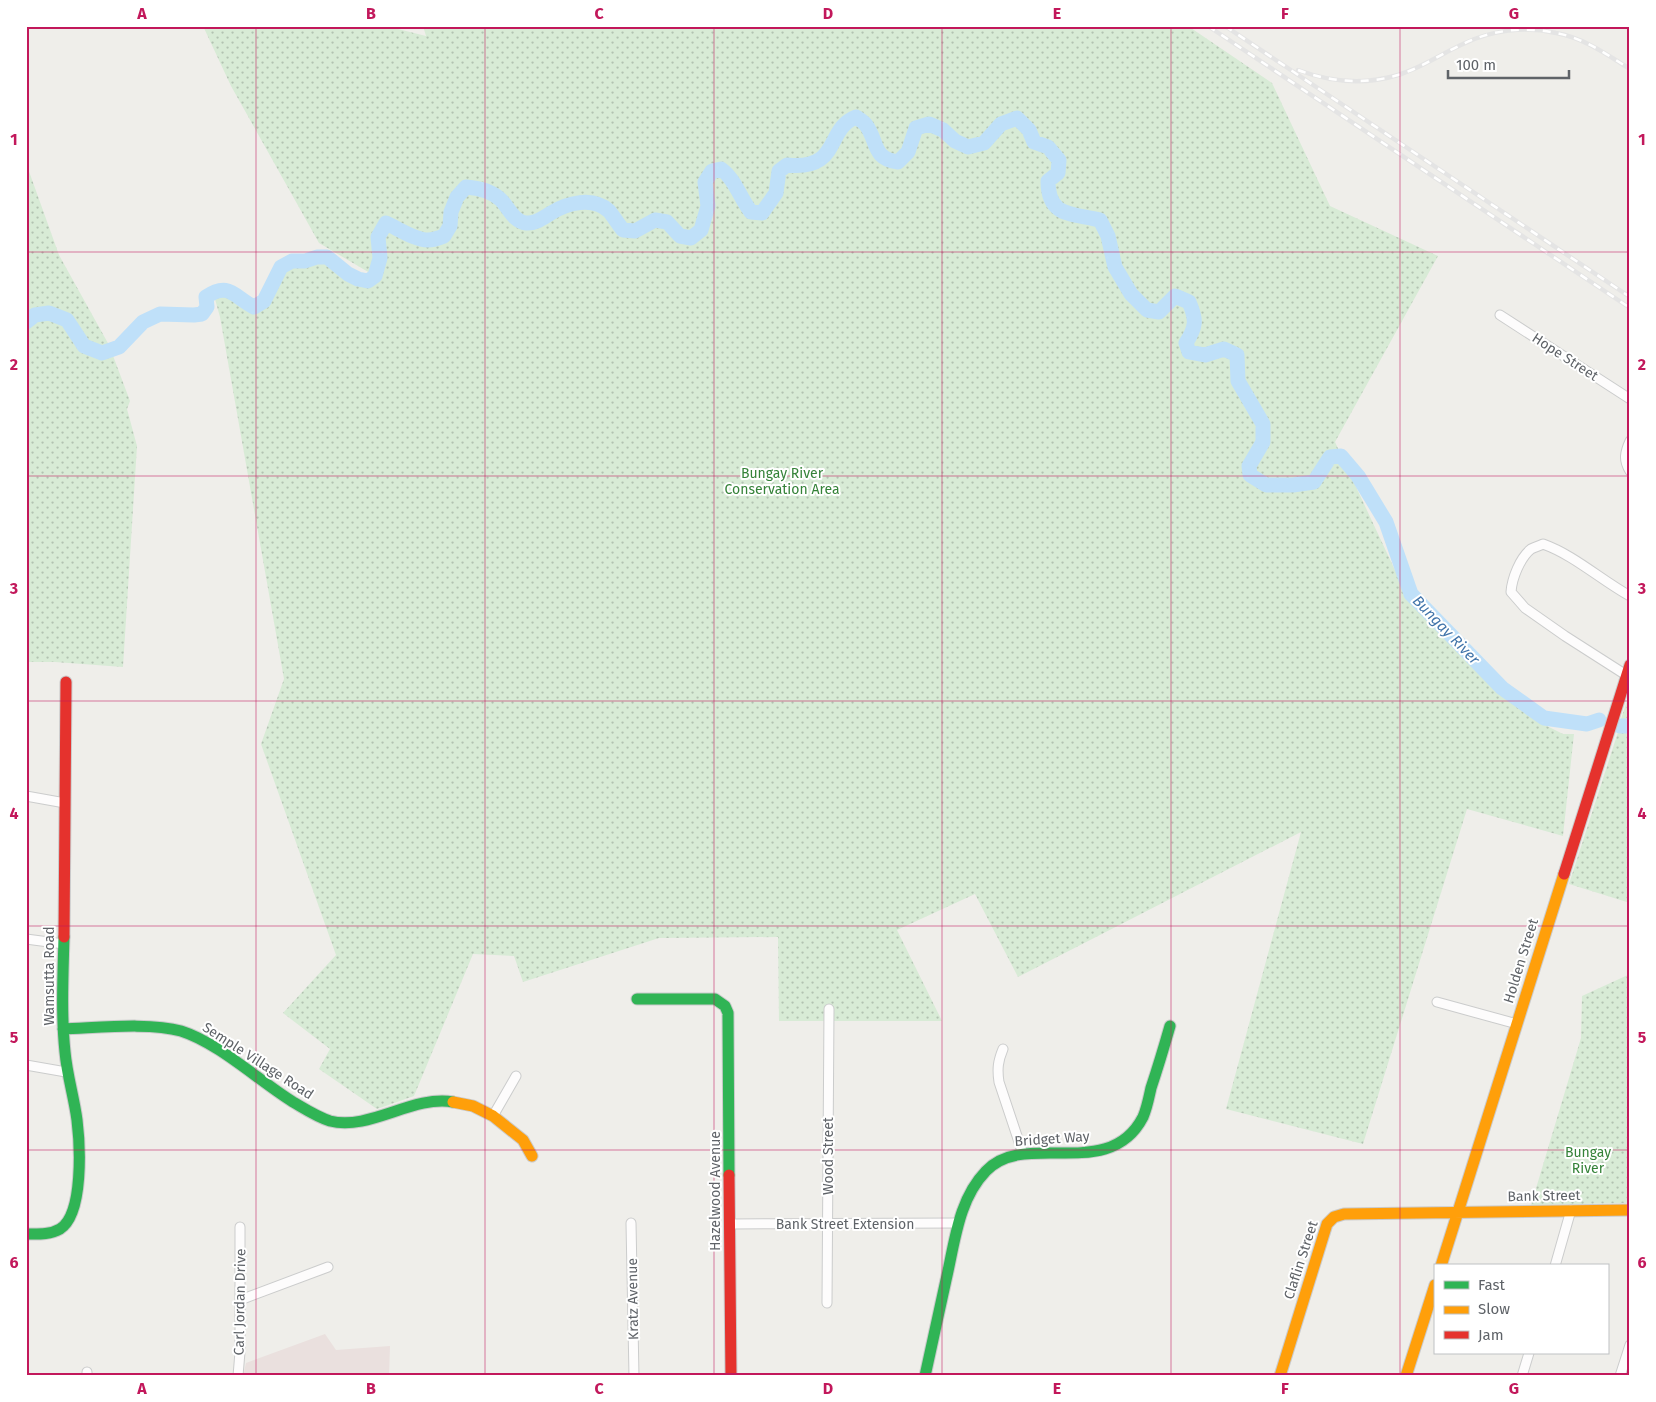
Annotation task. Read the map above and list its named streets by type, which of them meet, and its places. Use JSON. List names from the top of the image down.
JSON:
{
  "streets": {
    "street": [
      "Hope Street",
      "Holden Street",
      "Wamsutta Road",
      "Semple Village Road",
      "Bridget Way",
      "Wood Street",
      "Hazelwood Avenue",
      "Bank Street",
      "Bank Street Extension",
      "Claflin Street",
      "Kratz Avenue",
      "Carl Jordan Drive"
    ]
  },
  "crossings": [
    ["Holden Street", "Bank Street"],
    ["Holden Street", "Claflin Street"],
    ["Wamsutta Road", "Semple Village Road"],
    ["Bridget Way", "Bank Street Extension"],
    ["Wood Street", "Bank Street Extension"],
    ["Hazelwood Avenue", "Bank Street Extension"],
    ["Bank Street", "Claflin Street"]
  ],
  "water": ["Bungay River"],
  "parks": ["Bungay River Conservation Area", "Bungay River"],
  "legend": ["Fast", "Slow", "Jam"],
  "scale_bar": "100 m",
  "grid": {
    "columns": [
      "A",
      "B",
      "C",
      "D",
      "E",
      "F",
      "G"
    ],
    "rows": [
      "1",
      "2",
      "3",
      "4",
      "5",
      "6"
    ]
  }
}
